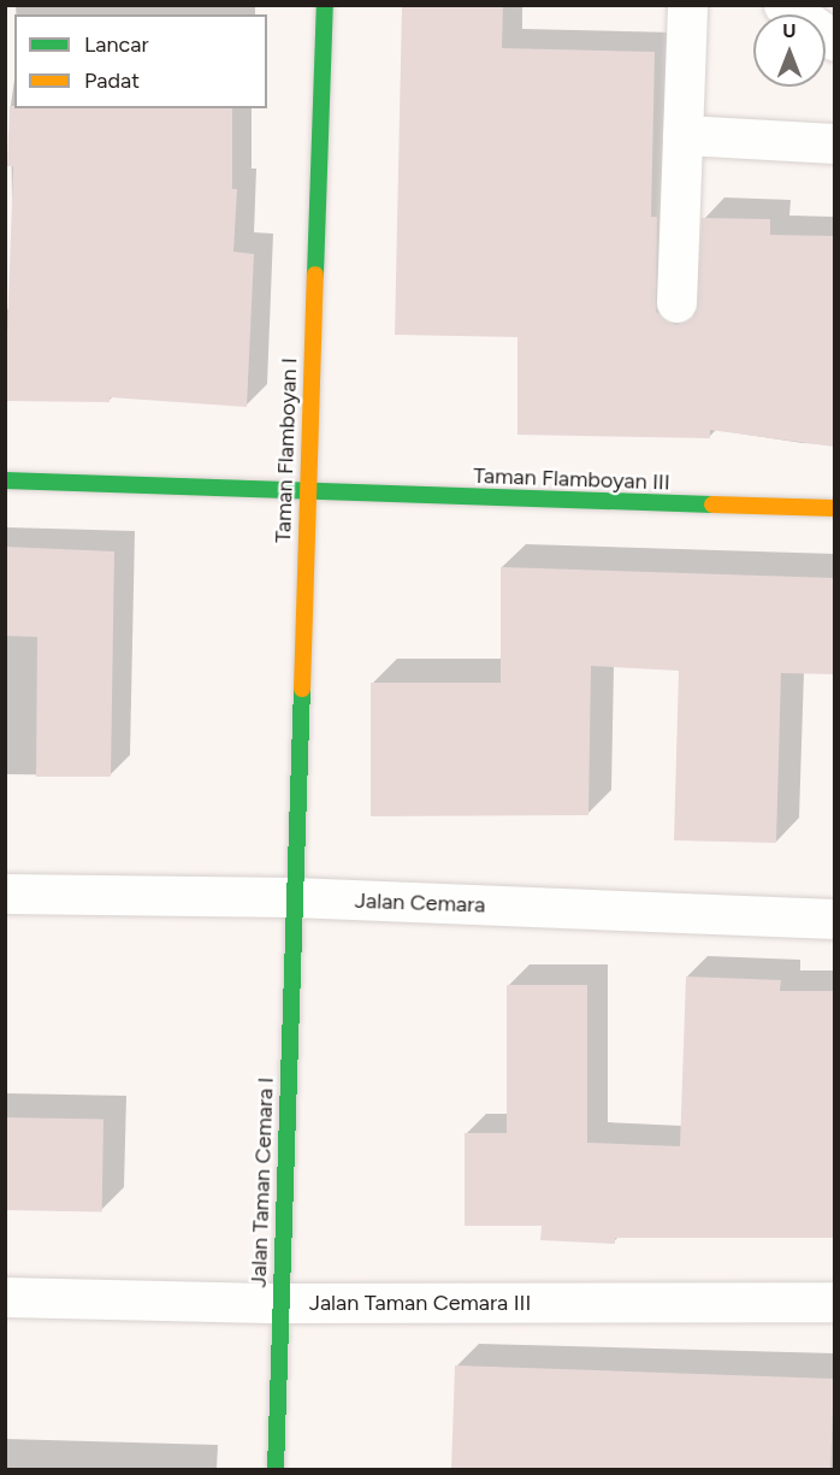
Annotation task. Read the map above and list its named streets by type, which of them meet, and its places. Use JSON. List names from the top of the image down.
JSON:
{
  "streets": {
    "street": [
      "Taman Flamboyan I",
      "Taman Flamboyan III",
      "Jalan Cemara",
      "Jalan Taman Cemara I",
      "Jalan Taman Cemara III"
    ]
  },
  "crossings": [
    ["Taman Flamboyan I", "Taman Flamboyan III"],
    ["Taman Flamboyan I", "Jalan Cemara"],
    ["Taman Flamboyan I", "Jalan Taman Cemara I"],
    ["Jalan Cemara", "Jalan Taman Cemara I"],
    ["Jalan Taman Cemara I", "Jalan Taman Cemara III"]
  ],
  "legend": ["Lancar", "Padat"],
  "north": "top"
}
